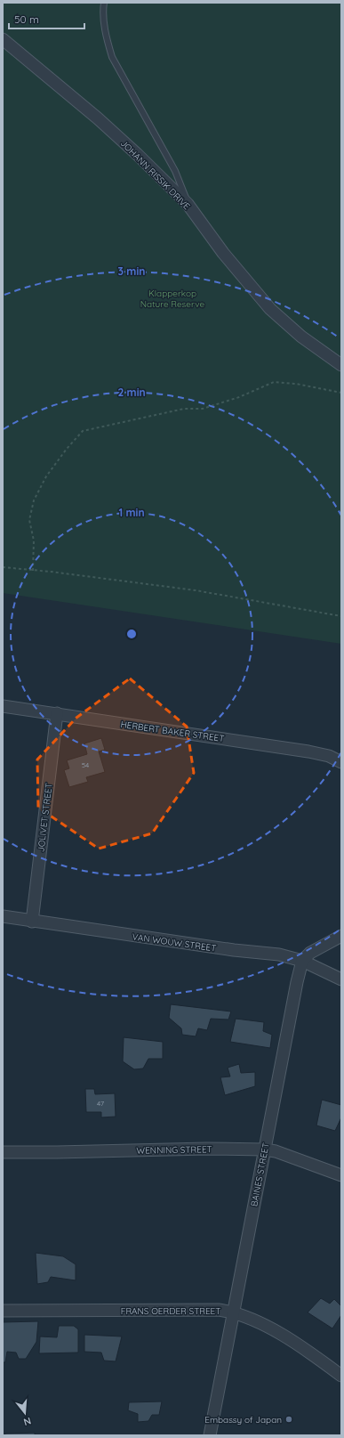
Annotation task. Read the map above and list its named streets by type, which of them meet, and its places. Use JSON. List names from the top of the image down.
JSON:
{
  "streets": {
    "street": [
      "JOHANN RISSIK DRIVE",
      "HERBERT BAKER STREET",
      "JOLIVET STREET",
      "VAN WOUW STREET",
      "WENNING STREET",
      "BAINES STREET",
      "FRANS OERDER STREET"
    ]
  },
  "crossings": [
    ["HERBERT BAKER STREET", "JOLIVET STREET"],
    ["JOLIVET STREET", "VAN WOUW STREET"],
    ["VAN WOUW STREET", "BAINES STREET"],
    ["WENNING STREET", "BAINES STREET"],
    ["BAINES STREET", "FRANS OERDER STREET"]
  ],
  "parks": ["Klapperkop Nature Reserve"],
  "places": ["Embassy of Japan"],
  "house_numbers": ["54", "47"],
  "scale_bar": "50 m",
  "north": "bottom",
  "rings": ["3 min", "2 min", "1 min"]
}
